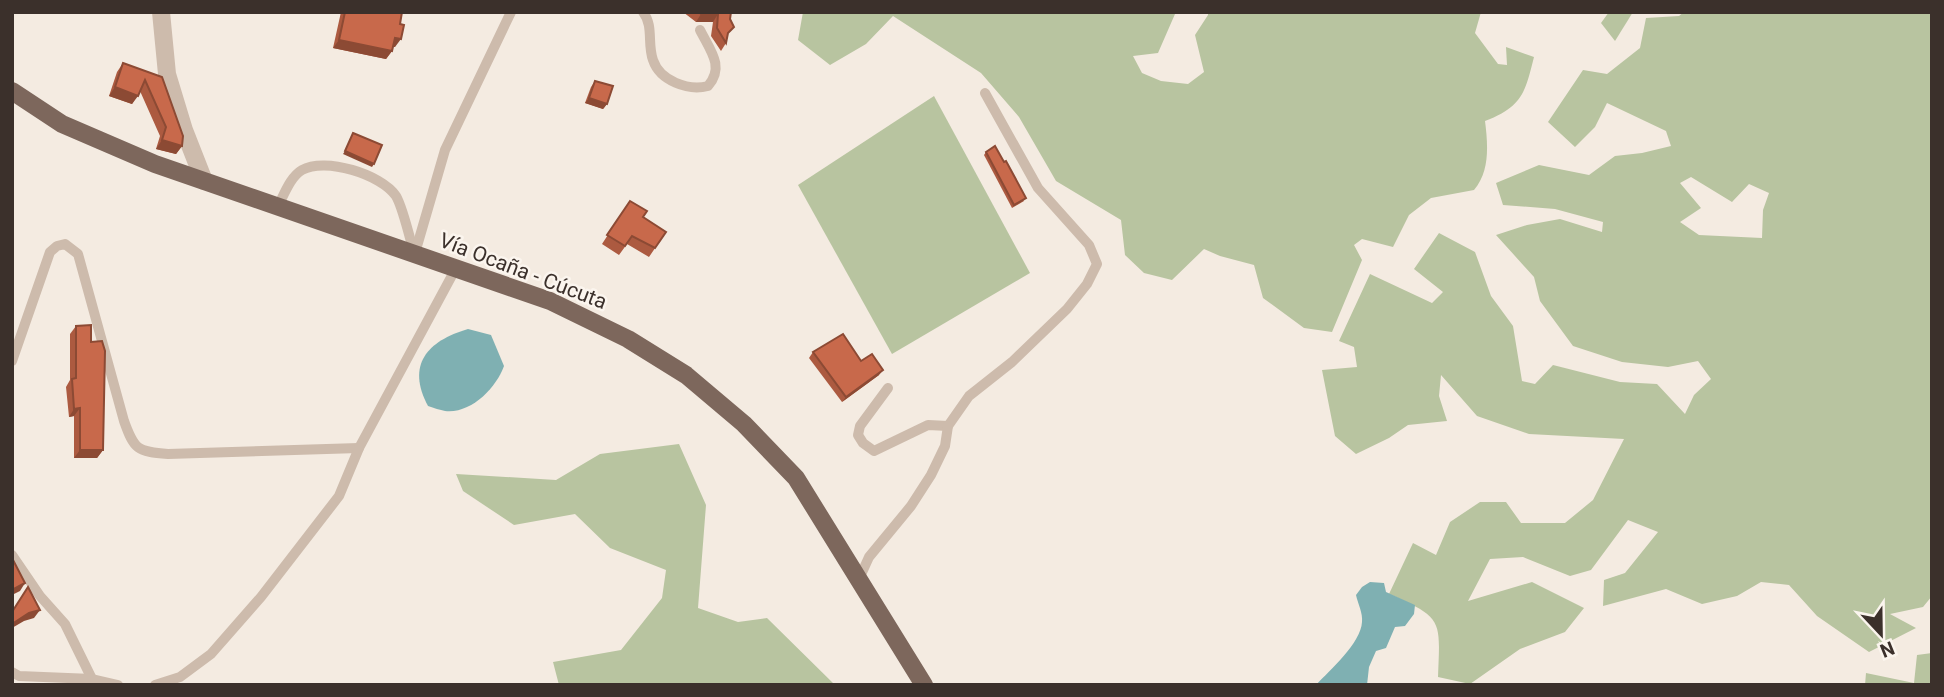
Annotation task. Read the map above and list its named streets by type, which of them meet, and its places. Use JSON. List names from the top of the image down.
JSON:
{
  "streets": {
    "main road": ["Vía Ocaña - Cúcuta"]
  },
  "north": "bottom"
}
